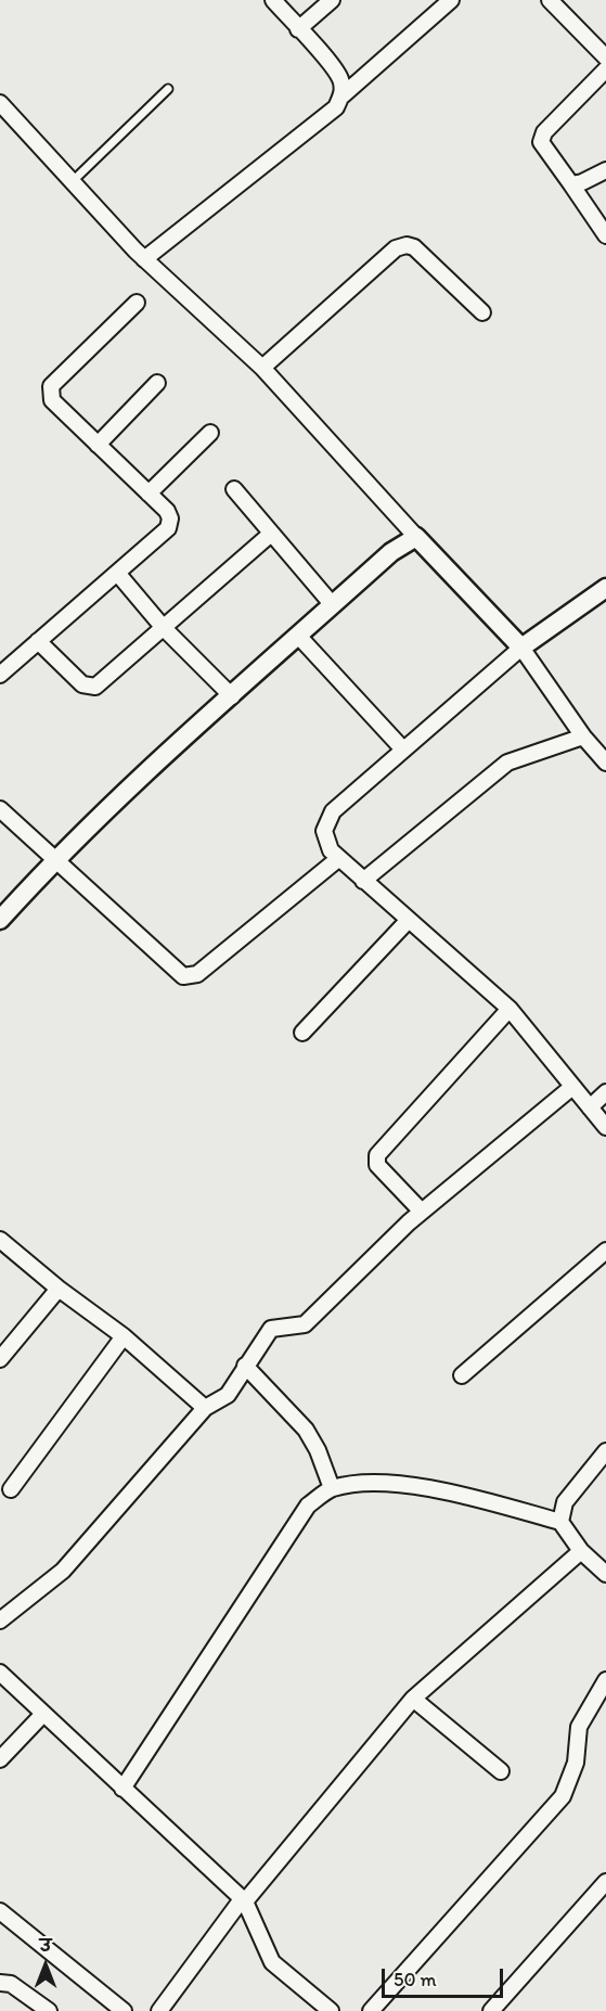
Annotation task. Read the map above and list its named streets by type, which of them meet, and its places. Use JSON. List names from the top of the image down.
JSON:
{
  "scale_bar": "50 m",
  "north": "top"
}
